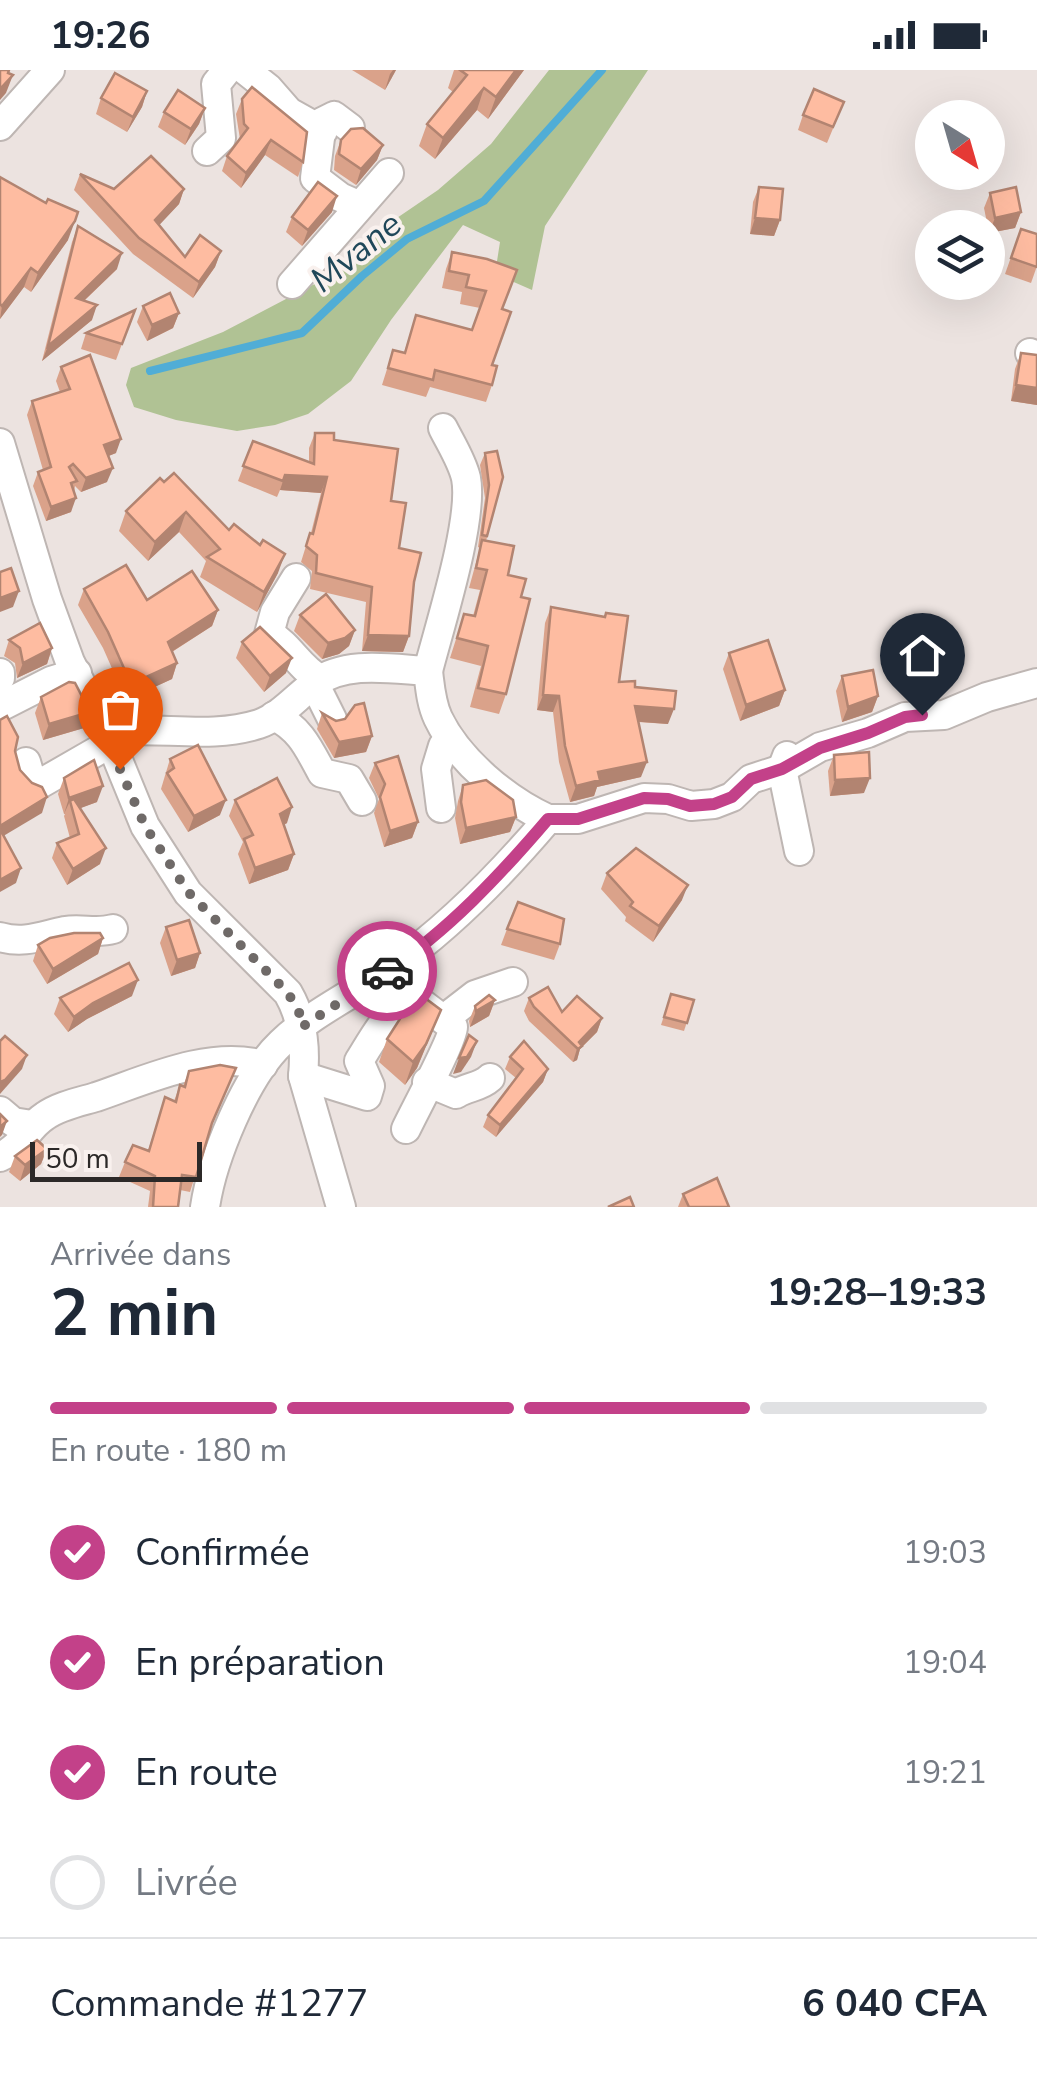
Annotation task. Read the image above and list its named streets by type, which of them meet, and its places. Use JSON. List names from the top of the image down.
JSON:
{
  "water": ["Mvane"],
  "scale_bar": "50 m",
  "north": "bottom right",
  "page": {
    "status": "19:26",
    "scale": "50 m",
    "heading": ["2 min", "Arrivée dans", "19:28–19:33"],
    "panel": ["Commande #1277", "6 040 CFA"],
    "bar": "En route · 180 m",
    "list": [
      ["Confirmée", "19:03"],
      ["En préparation", "19:04"],
      ["En route", "19:21"],
      "Livrée"
    ]
  }
}
